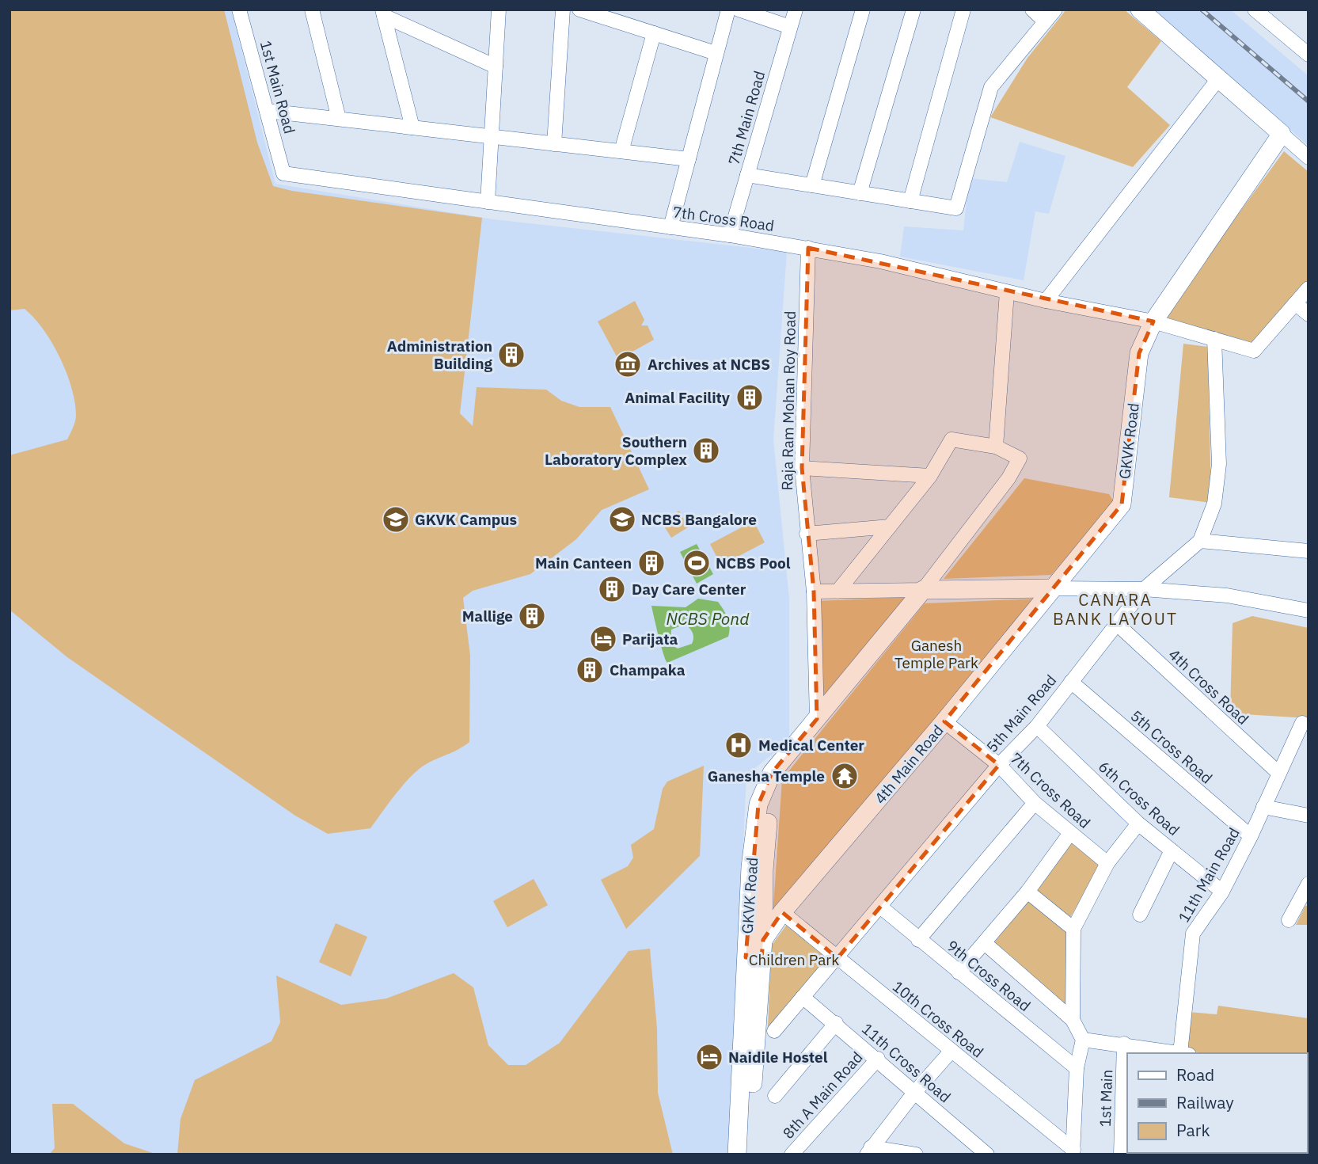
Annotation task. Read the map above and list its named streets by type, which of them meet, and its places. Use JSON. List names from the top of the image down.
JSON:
{
  "streets": {
    "main road": ["GKVK Road", "4th Main Road"],
    "street": [
      "1st Main Road",
      "7th Main Road",
      "7th Cross Road",
      "Raja Ram Mohan Roy Road",
      "4th Cross Road",
      "5th Main Road",
      "5th Cross Road",
      "6th Cross Road",
      "11th Main Road",
      "9th Cross Road",
      "10th Cross Road",
      "11th Cross Road",
      "8th A Main Road",
      "1st Main"
    ]
  },
  "crossings": [
    ["1st Main Road", "7th Cross Road"],
    ["7th Main Road", "7th Cross Road"],
    ["7th Cross Road", "Raja Ram Mohan Roy Road"],
    ["7th Cross Road", "GKVK Road"],
    ["7th Cross Road", "5th Main Road"],
    ["7th Cross Road", "4th Main Road"],
    ["Raja Ram Mohan Roy Road", "GKVK Road"],
    ["GKVK Road", "4th Main Road"],
    ["4th Cross Road", "5th Main Road"],
    ["4th Cross Road", "11th Main Road"],
    ["5th Main Road", "5th Cross Road"],
    ["5th Main Road", "6th Cross Road"],
    ["5th Main Road", "9th Cross Road"],
    ["5th Main Road", "10th Cross Road"],
    ["5th Main Road", "11th Cross Road"],
    ["5th Cross Road", "11th Main Road"],
    ["4th Main Road", "10th Cross Road"],
    ["6th Cross Road", "11th Main Road"],
    ["11th Cross Road", "8th A Main Road"]
  ],
  "districts": ["CANARA BANK LAYOUT"],
  "water": ["NCBS Pond"],
  "parks": ["Ganesh Temple Park", "Children Park"],
  "places": {
    "building": [
      "Administration Building",
      "Animal Facility",
      "Southern Laboratory Complex",
      "Main Canteen",
      "Day Care Center",
      "Mallige",
      "Champaka"
    ],
    "museum": ["Archives at NCBS"],
    "school or university": ["GKVK Campus", "NCBS Bangalore"],
    "sports": ["NCBS Pool"],
    "hotel": ["Parijata", "Naidile Hostel"],
    "hospital": ["Medical Center"],
    "temple": ["Ganesha Temple"]
  },
  "legend": ["Road", "Railway", "Park"]
}
